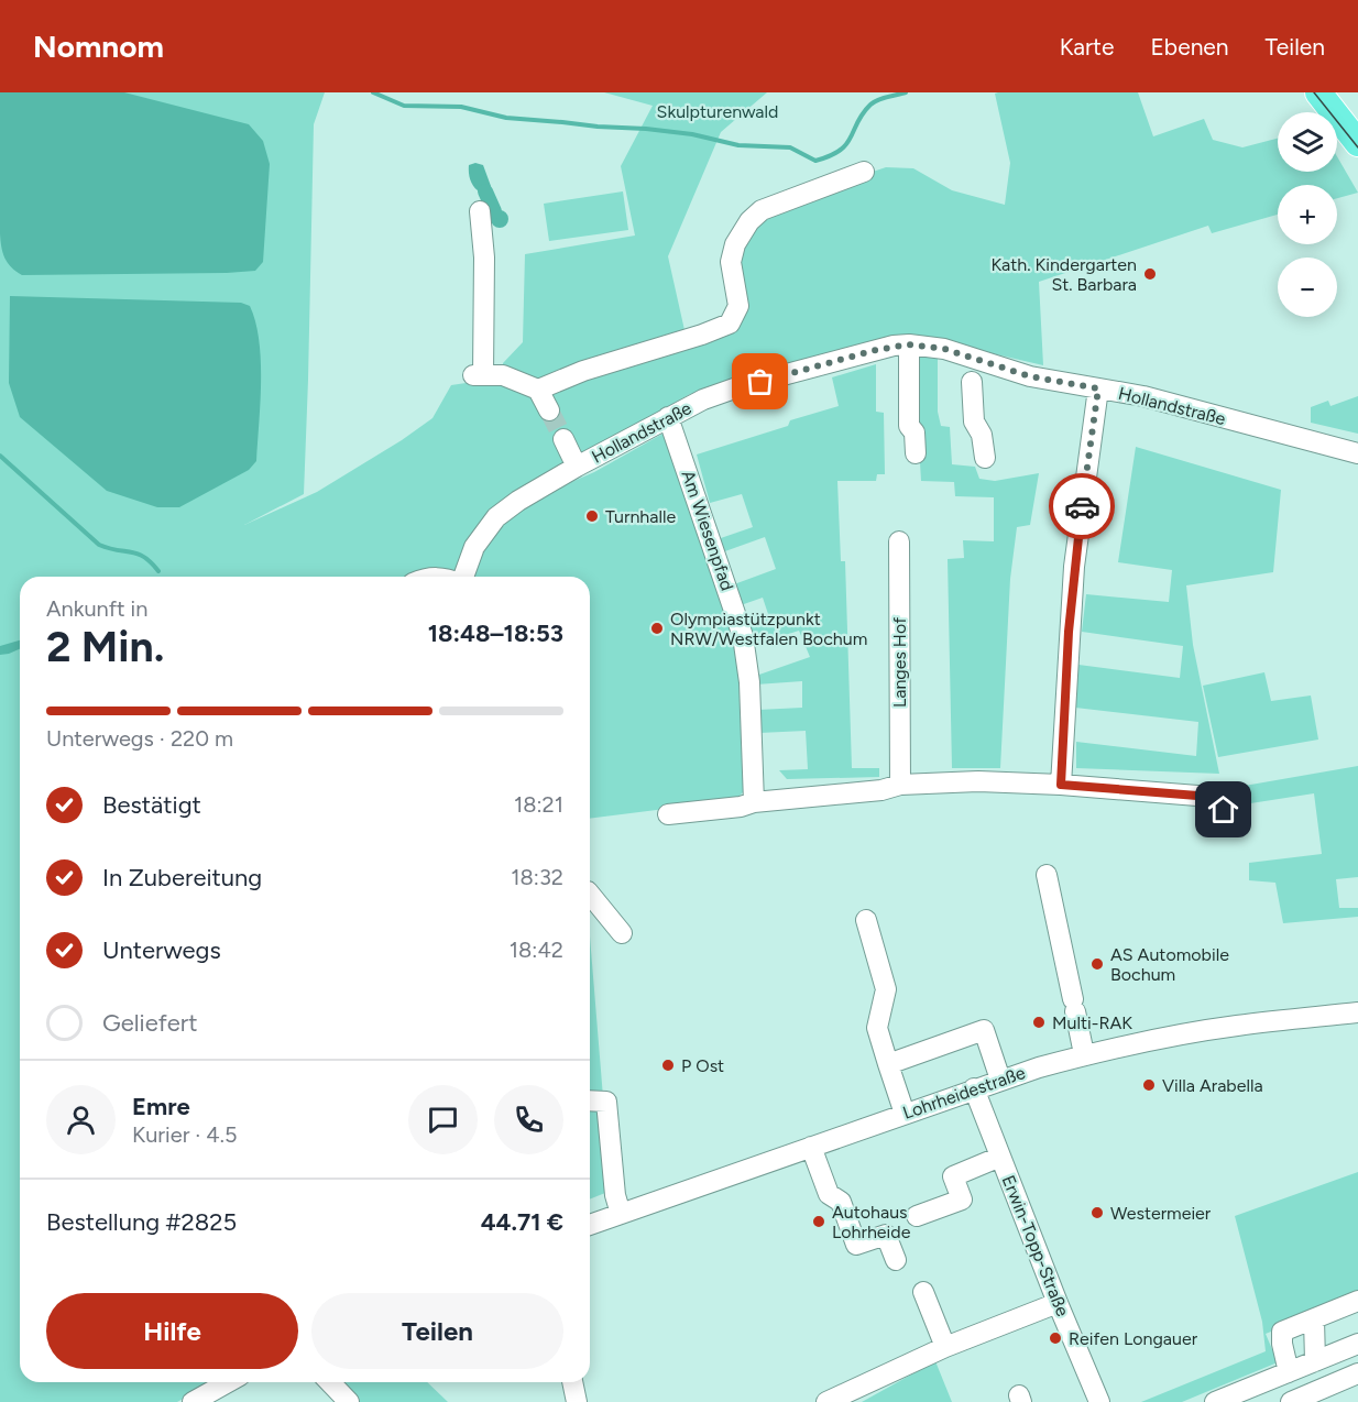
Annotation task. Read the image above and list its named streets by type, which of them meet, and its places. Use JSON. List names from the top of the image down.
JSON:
{
  "streets": {
    "street": [
      "Hollandstraße",
      "Am Wiesenpfad",
      "Langes Hof",
      "Lohrheidestraße",
      "Erwin-Topp-Straße"
    ]
  },
  "crossings": [
    ["Hollandstraße", "Am Wiesenpfad"],
    ["Lohrheidestraße", "Erwin-Topp-Straße"]
  ],
  "parks": ["Skulpturenwald"],
  "places": [
    "Kath. Kindergarten St. Barbara",
    "Turnhalle",
    "Olympiastützpunkt NRW/Westfalen Bochum",
    "AS Automobile Bochum",
    "Multi-RAK",
    "P Ost",
    "Villa Arabella",
    "Westermeier",
    "Autohaus Lohrheide",
    "Reifen Longauer"
  ],
  "page": {
    "header": "Nomnom",
    "nav": ["Karte", "Ebenen", "Teilen"],
    "map_buttons": ["+", "−"],
    "heading": ["2 Min.", "Ankunft in", "18:48–18:53"],
    "panel": [
      "Emre",
      "Kurier · 4.5",
      "Bestellung #2825",
      "44.71 €"
    ],
    "bar": "Unterwegs · 220 m",
    "list": [
      ["Bestätigt", "18:21"],
      ["In Zubereitung", "18:32"],
      ["Unterwegs", "18:42"],
      "Geliefert"
    ],
    "buttons": ["Hilfe", "Teilen"]
  }
}
